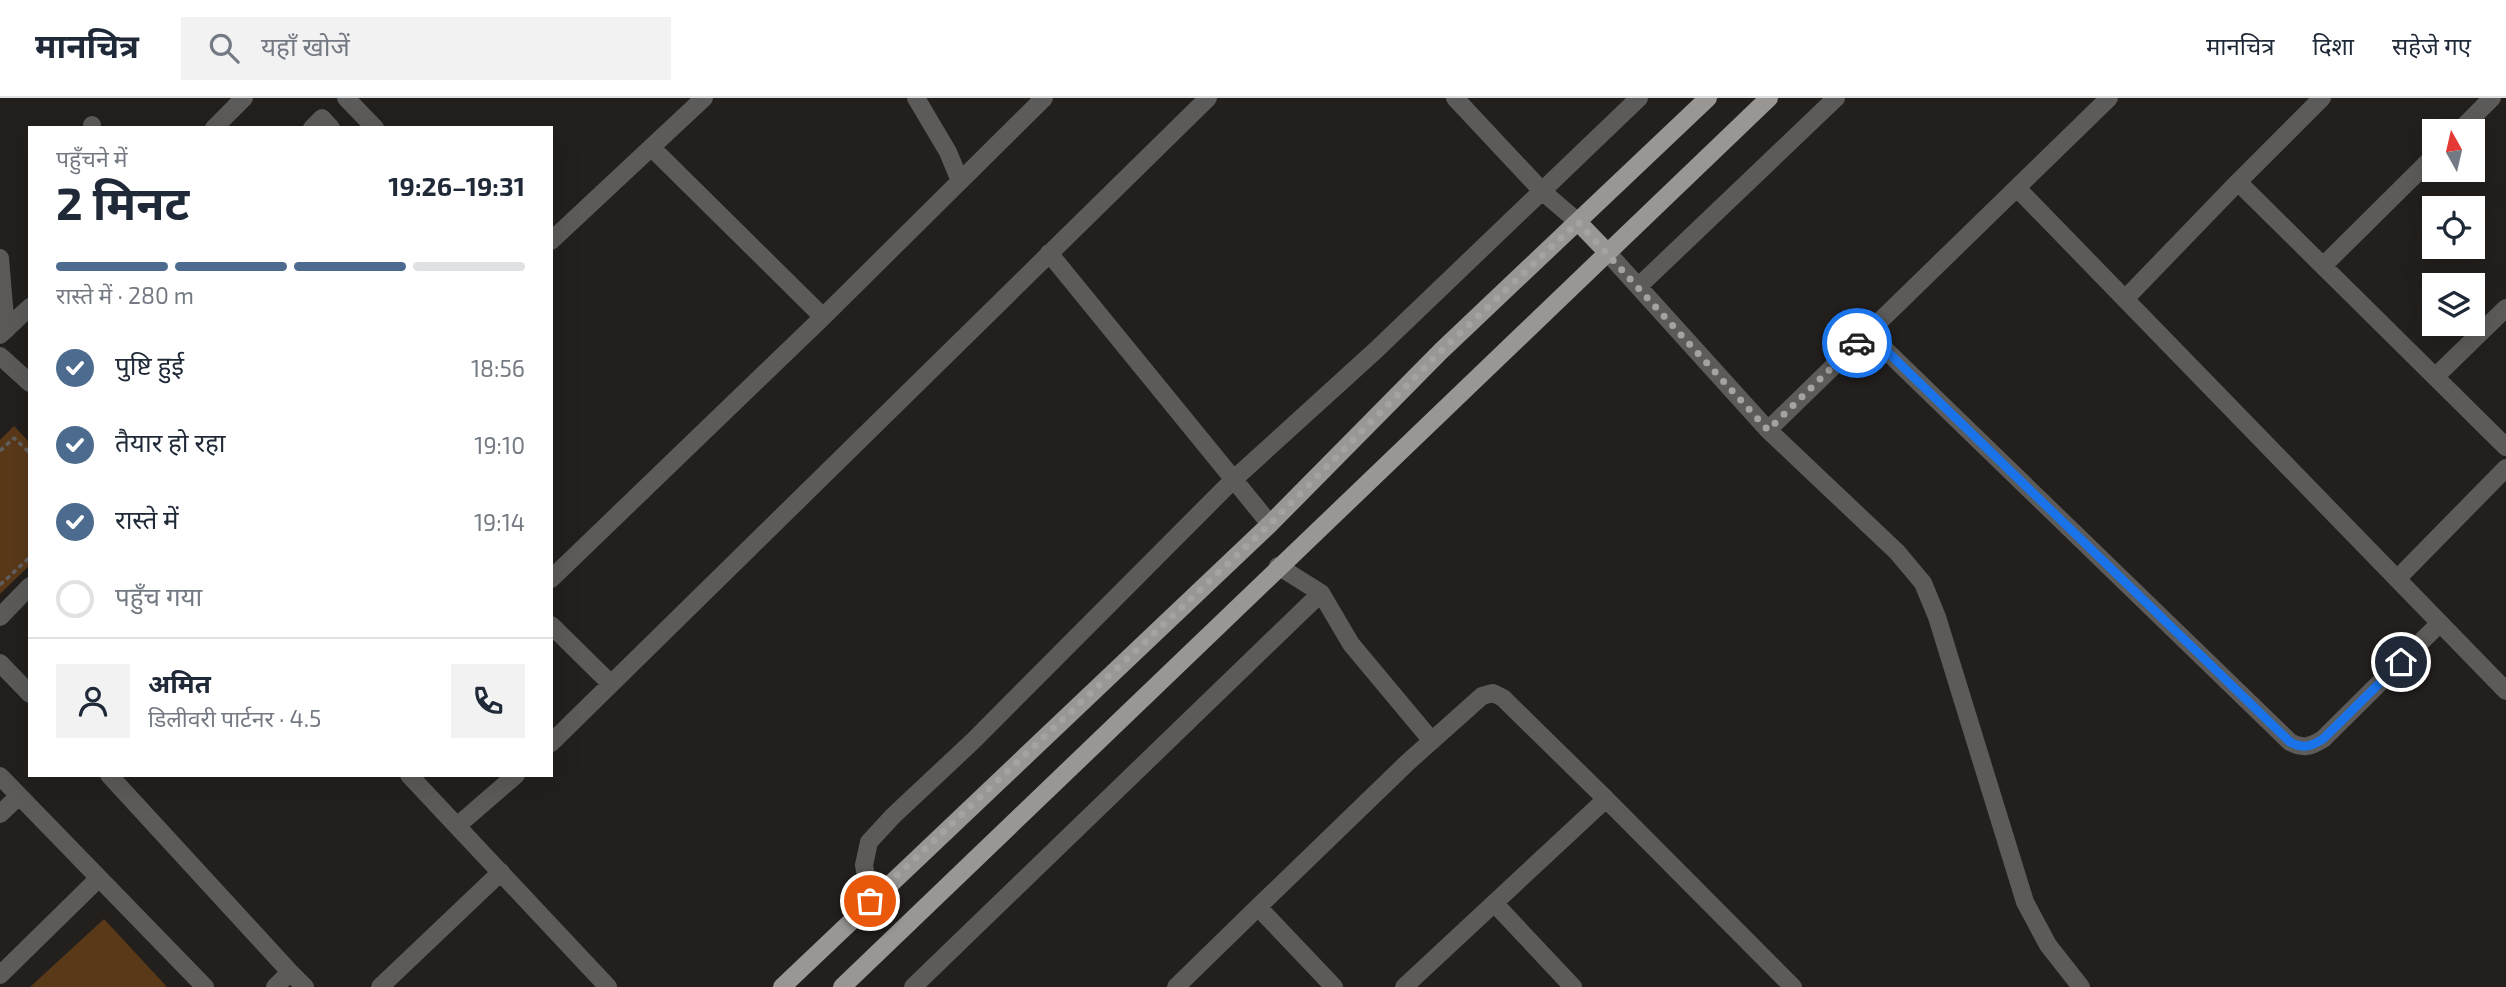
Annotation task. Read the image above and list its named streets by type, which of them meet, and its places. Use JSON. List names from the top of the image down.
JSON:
{
  "north": "top",
  "page": {
    "header": "मानचित्र",
    "search": "यहाँ खोजें",
    "nav": ["मानचित्र", "दिशा", "सहेजे गए"],
    "heading": ["2 मिनट", "पहुँचने में", "19:26–19:31"],
    "panel": ["अमित", "डिलीवरी पार्टनर · 4.5"],
    "bar": "रास्ते में · 280 m",
    "list": [
      ["पुष्टि हुई", "18:56"],
      ["तैयार हो रहा", "19:10"],
      ["रास्ते में", "19:14"],
      "पहुँच गया"
    ]
  }
}
